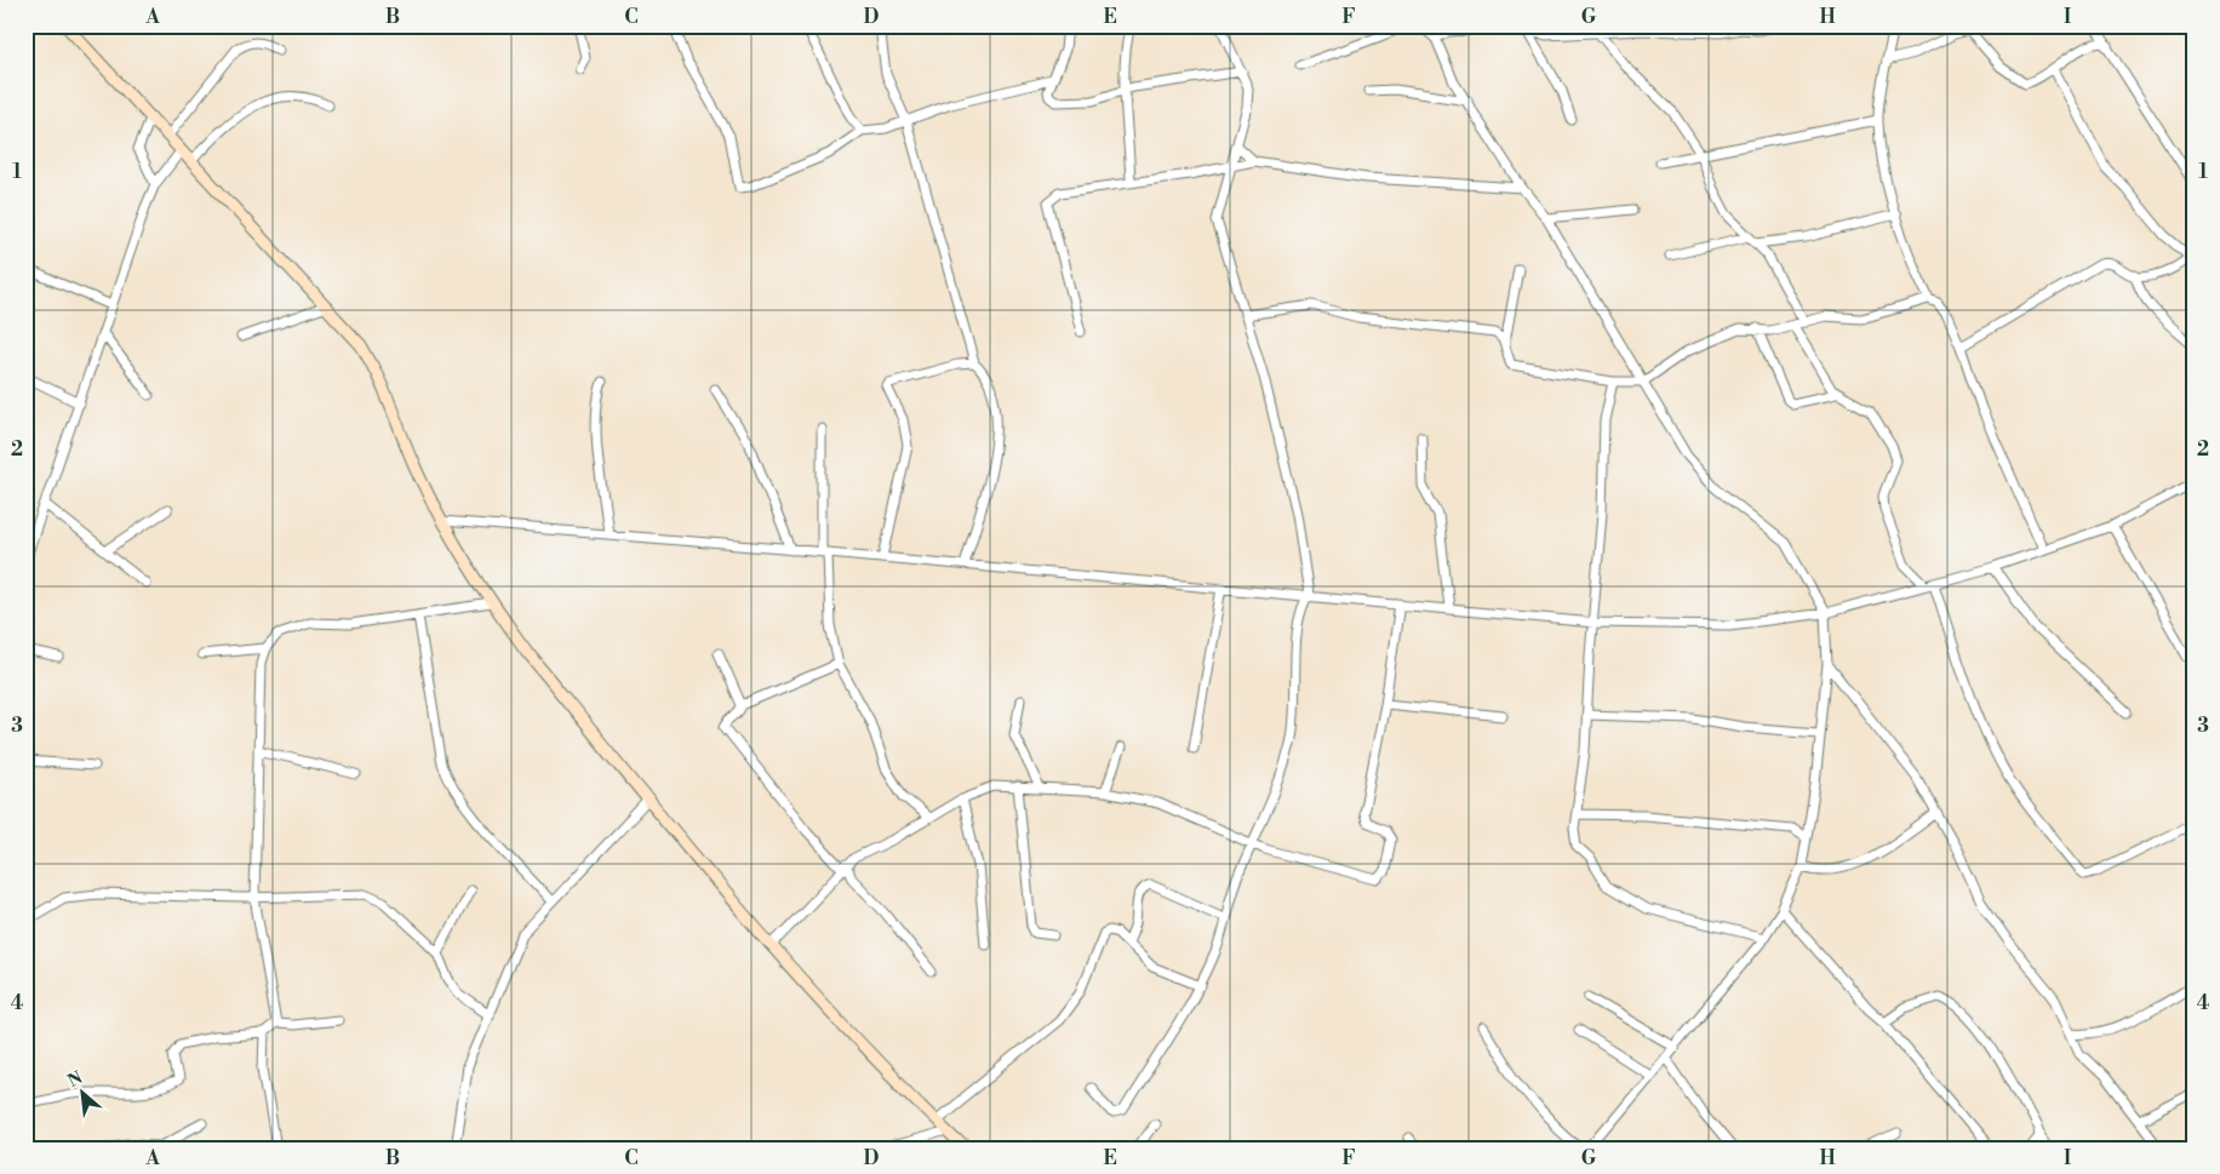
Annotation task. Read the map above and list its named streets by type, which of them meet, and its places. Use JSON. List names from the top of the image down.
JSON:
{
  "north": "top left",
  "grid": {
    "columns": [
      "A",
      "B",
      "C",
      "D",
      "E",
      "F",
      "G",
      "H",
      "I"
    ],
    "rows": [
      "1",
      "2",
      "3",
      "4"
    ]
  }
}
